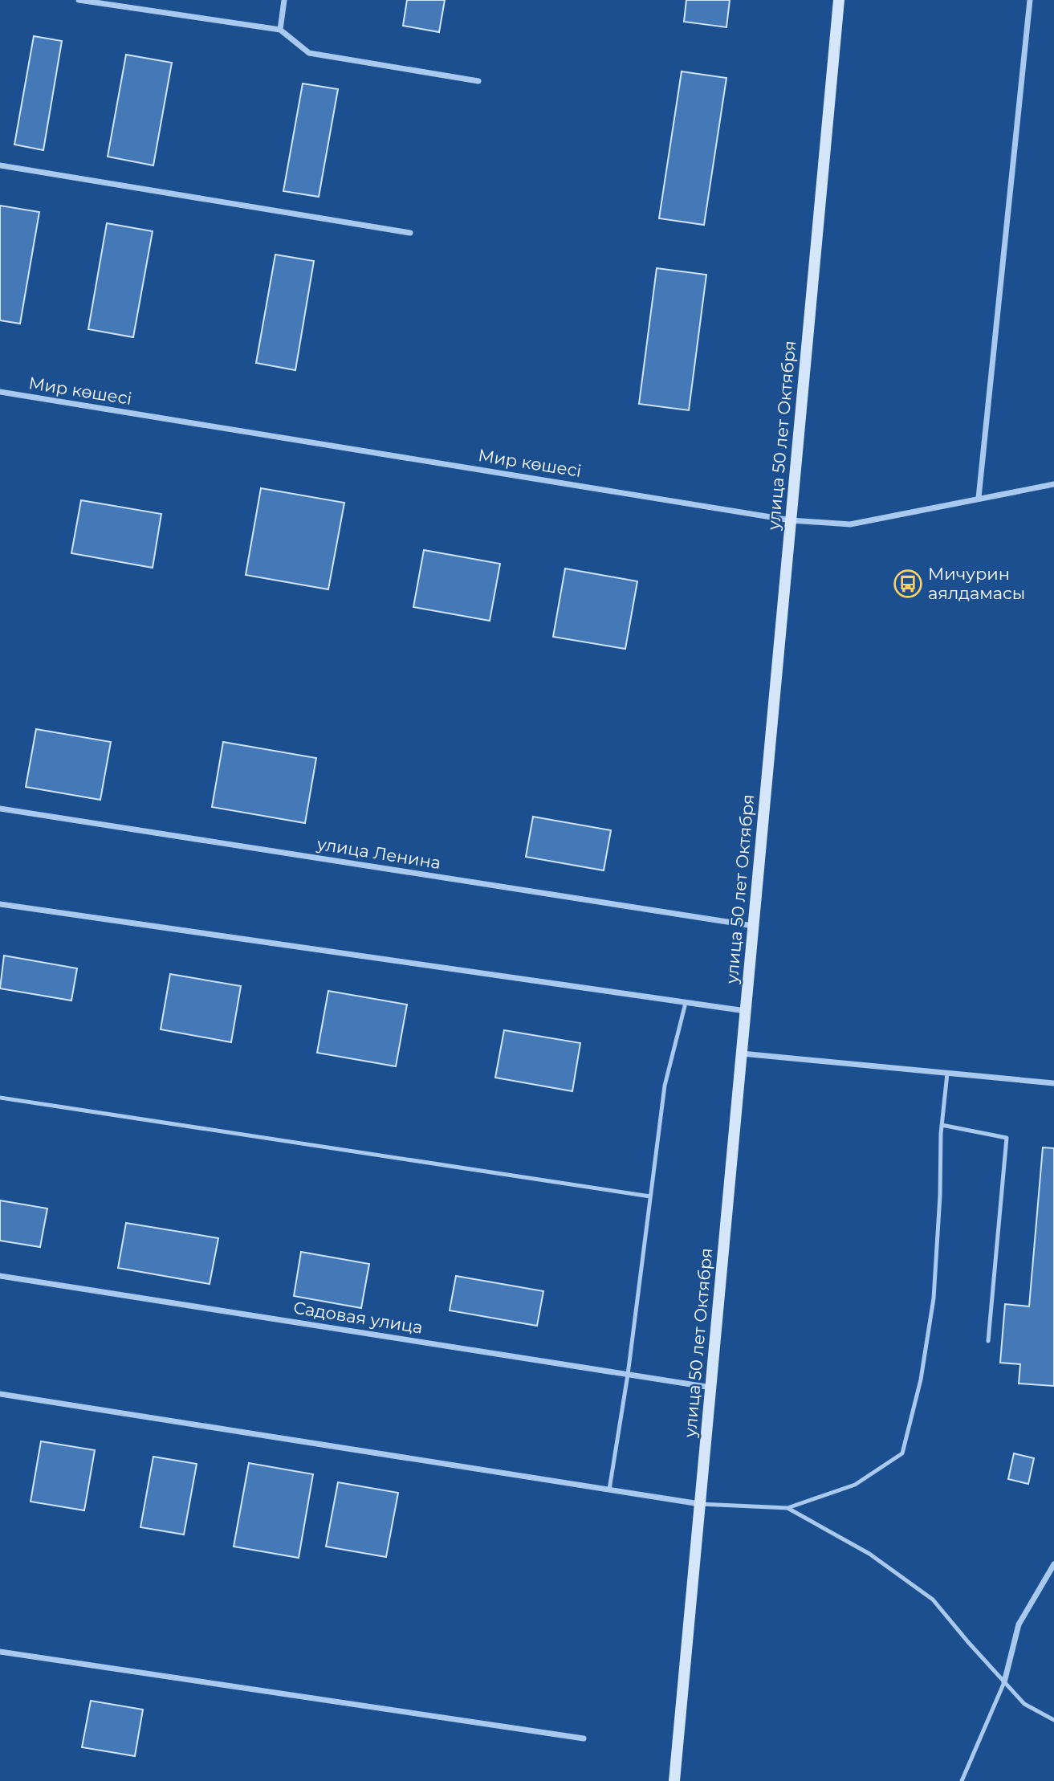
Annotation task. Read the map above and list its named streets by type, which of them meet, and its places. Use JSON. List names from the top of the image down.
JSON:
{
  "streets": {
    "main road": ["улица 50 лет Октября"],
    "street": ["Мир көшесі", "улица Ленина", "Садовая улица"]
  },
  "crossings": [
    ["Мир көшесі", "улица 50 лет Октября"],
    ["улица 50 лет Октября", "улица Ленина"],
    ["улица 50 лет Октября", "Садовая улица"]
  ],
  "places": {
    "bus stop": ["Мичурин аялдамасы"]
  }
}
